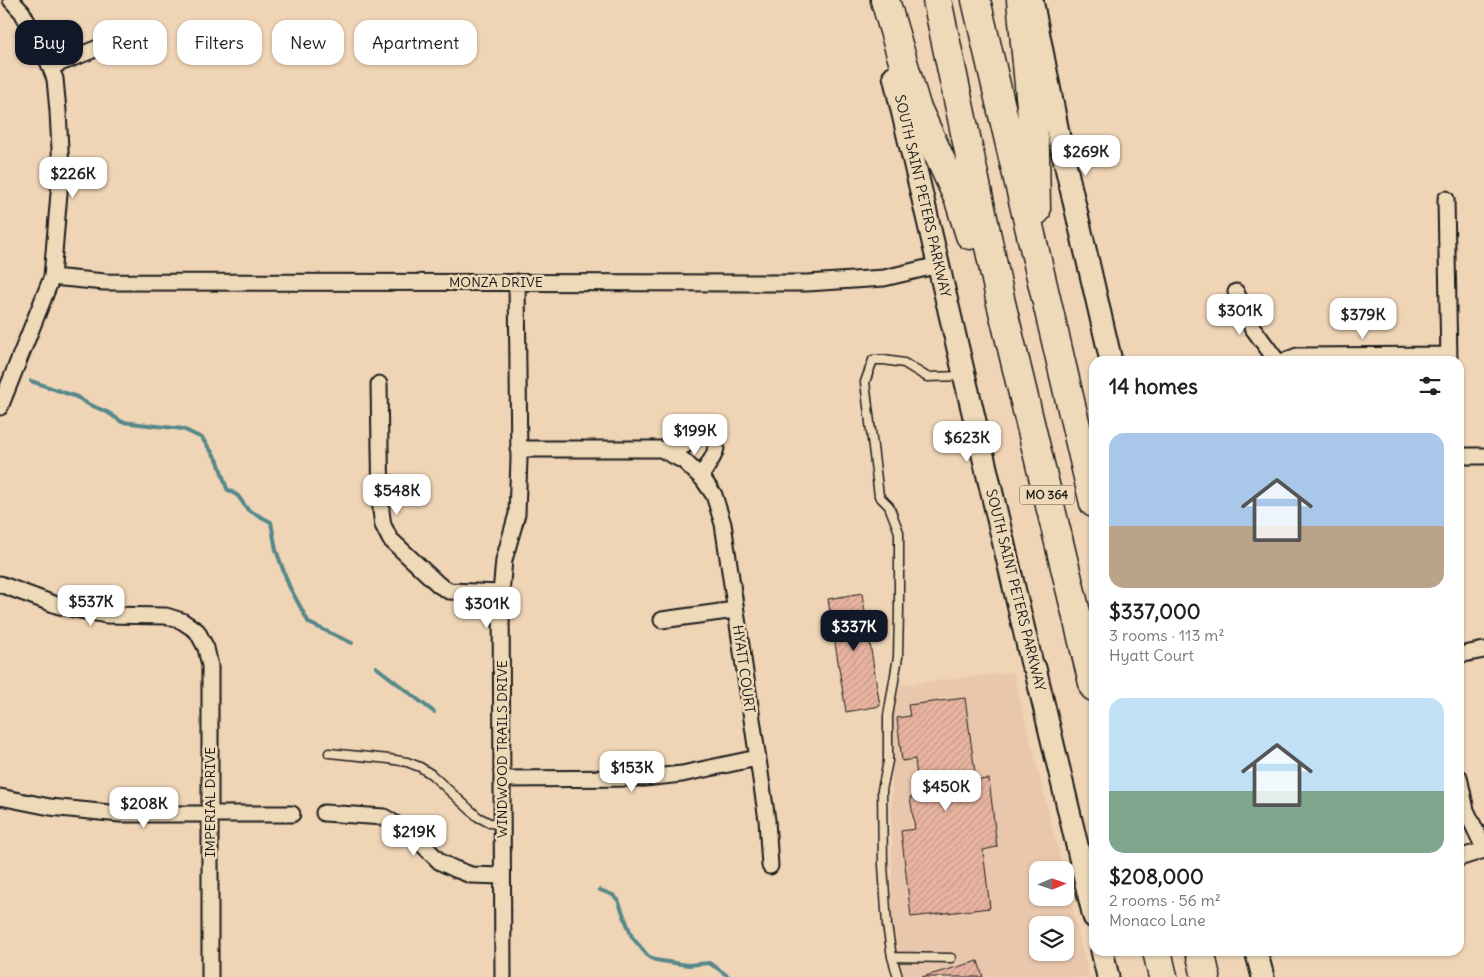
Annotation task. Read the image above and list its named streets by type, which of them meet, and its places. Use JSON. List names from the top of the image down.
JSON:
{
  "streets": {
    "highway": ["MO 364"],
    "main road": ["SOUTH SAINT PETERS PARKWAY"],
    "street": [
      "MONZA DRIVE",
      "HYATT COURT",
      "WINDWOOD TRAILS DRIVE",
      "IMPERIAL DRIVE"
    ]
  },
  "crossings": [
    ["SOUTH SAINT PETERS PARKWAY", "MONZA DRIVE"],
    ["MONZA DRIVE", "WINDWOOD TRAILS DRIVE"],
    ["HYATT COURT", "WINDWOOD TRAILS DRIVE"]
  ],
  "north": "right",
  "page": {
    "chip": [
      "Buy",
      "Rent",
      "Filters",
      "New",
      "Apartment"
    ],
    "price": [
      "$269K",
      "$226K",
      "$301K",
      "$379K",
      "$199K",
      "$623K",
      "$548K",
      "$537K",
      "$301K",
      "$337K",
      "$153K",
      "$450K",
      "$208K",
      "$219K"
    ],
    "heading": "14 homes",
    "list": [
      {
        "name": "$337,000",
        "note": "3 rooms · 113 m² · Hyatt Court"
      },
      {
        "name": "$208,000",
        "note": "2 rooms · 56 m² · Monaco Lane"
      }
    ]
  }
}
